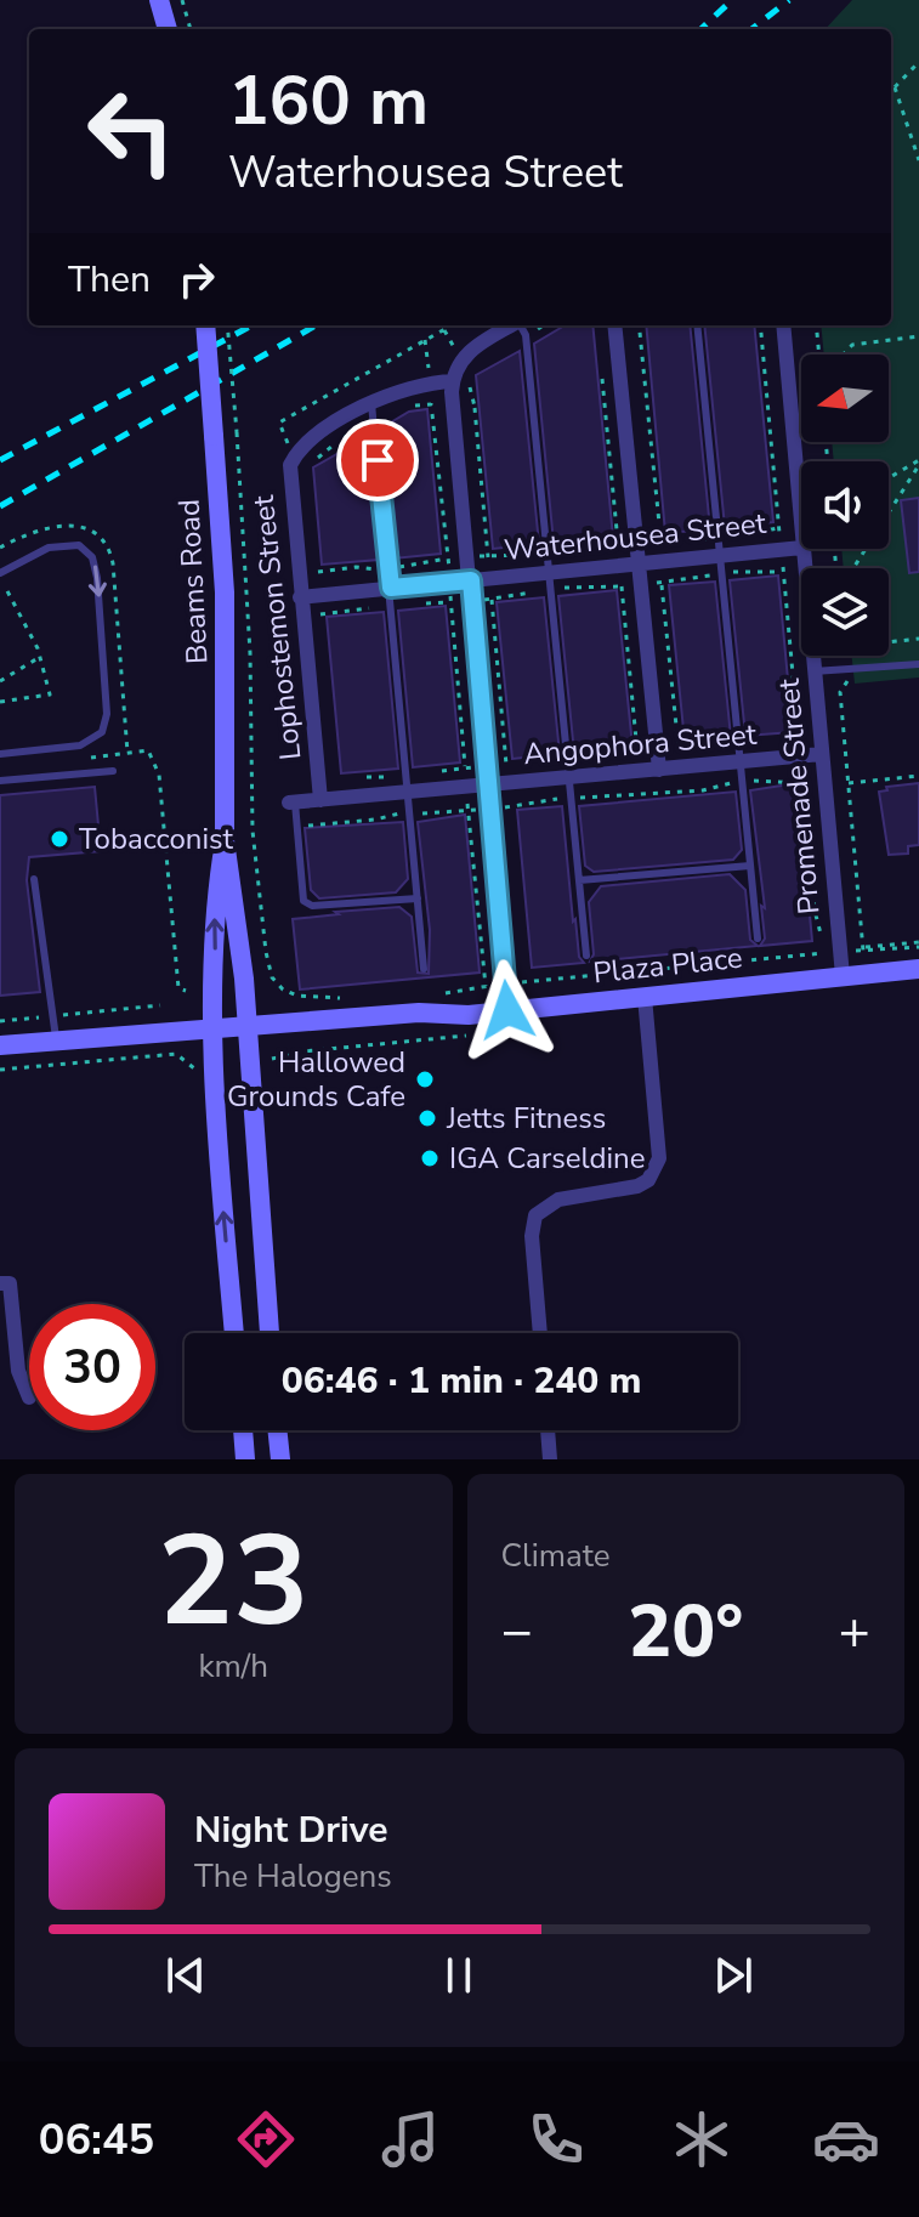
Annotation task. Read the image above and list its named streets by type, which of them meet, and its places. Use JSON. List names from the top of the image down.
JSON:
{
  "streets": {
    "main road": ["Beams Road", "Plaza Place"],
    "street": [
      "Waterhousea Street",
      "Lophostemon Street",
      "Angophora Street",
      "Promenade Street"
    ]
  },
  "crossings": [
    ["Waterhousea Street", "Lophostemon Street"],
    ["Beams Road", "Plaza Place"],
    ["Lophostemon Street", "Angophora Street"],
    ["Angophora Street", "Promenade Street"],
    ["Promenade Street", "Plaza Place"]
  ],
  "places": [
    "Tobacconist",
    "Hallowed Grounds Cafe",
    "Jetts Fitness",
    "IGA Carseldine"
  ],
  "north": "left",
  "page": {
    "turn": ["160 m", "Waterhousea Street"],
    "then": "Then",
    "limit": "30",
    "trip": "06:46 · 1 min · 240 m",
    "tile": [
      ["23", "km/h"],
      "Climate"
    ],
    "heat": ["−", "20°", "+"],
    "song": ["Night Drive", "The Halogens"],
    "tabs": "06:45"
  }
}
